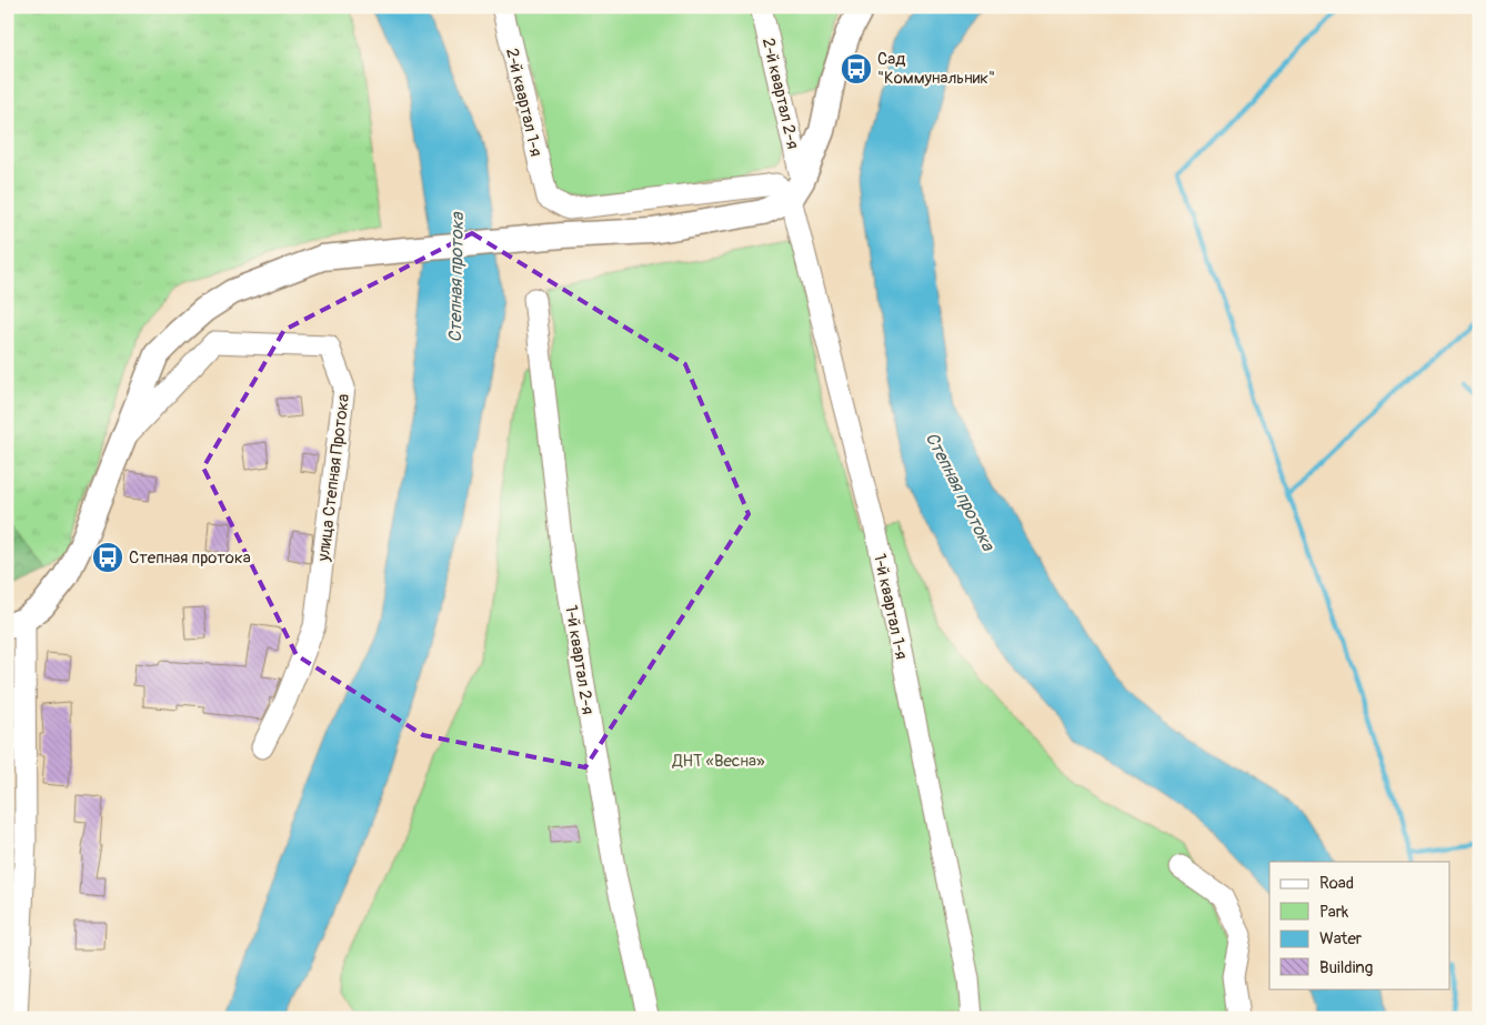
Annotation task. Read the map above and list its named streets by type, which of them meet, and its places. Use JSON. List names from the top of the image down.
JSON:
{
  "streets": {
    "street": [
      "2-й квартал 2-я",
      "2-й квартал 1-я",
      "улица Степная Протока",
      "1-й квартал 1-я",
      "1-й квартал 2-я"
    ]
  },
  "crossings": [
    ["2-й квартал 2-я", "2-й квартал 1-я"],
    ["2-й квартал 2-я", "1-й квартал 1-я"],
    ["2-й квартал 1-я", "1-й квартал 1-я"]
  ],
  "water": ["Степная протока"],
  "parks": ["ДНТ «Весна»"],
  "places": {
    "bus stop": ["Сад \"Коммунальник\"", "Степная протока"]
  },
  "legend": [
    "Road",
    "Park",
    "Water",
    "Building"
  ]
}
